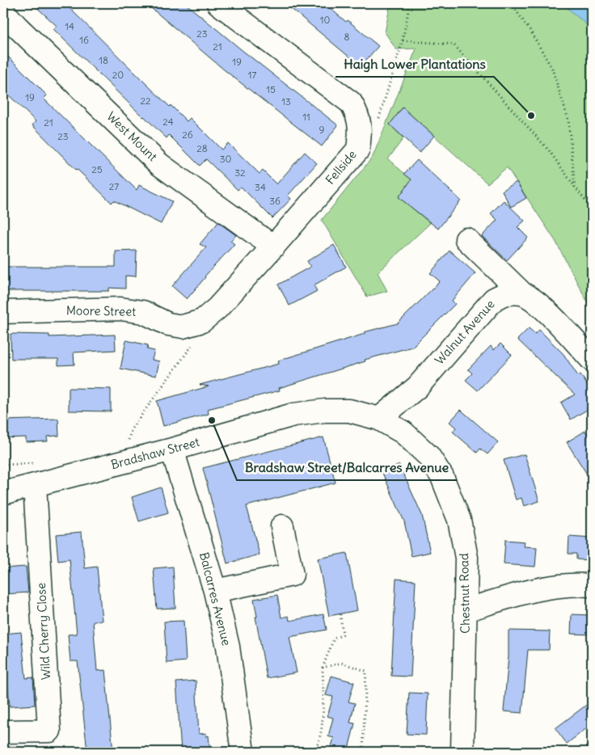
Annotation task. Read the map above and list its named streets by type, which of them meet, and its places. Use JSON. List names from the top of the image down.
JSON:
{
  "streets": {
    "street": [
      "West Mount",
      "Fellside",
      "Moore Street",
      "Walnut Avenue",
      "Bradshaw Street",
      "Chestnut Road",
      "Balcarres Avenue",
      "Wild Cherry Close"
    ]
  },
  "crossings": [
    ["West Mount", "Fellside"],
    ["Fellside", "Moore Street"],
    ["Walnut Avenue", "Bradshaw Street"],
    ["Walnut Avenue", "Chestnut Road"],
    ["Bradshaw Street", "Chestnut Road"],
    ["Bradshaw Street", "Balcarres Avenue"],
    ["Bradshaw Street", "Wild Cherry Close"]
  ],
  "places": ["Haigh Lower Plantations", "Bradshaw Street/Balcarres Avenue"],
  "house_numbers": [
    "10",
    "14",
    "23",
    "8",
    "16",
    "21",
    "18",
    "19",
    "20",
    "17",
    "15",
    "19",
    "22",
    "13",
    "11",
    "24",
    "21",
    "9",
    "26",
    "23",
    "28",
    "30",
    "25",
    "32",
    "27",
    "34",
    "36"
  ]
}
